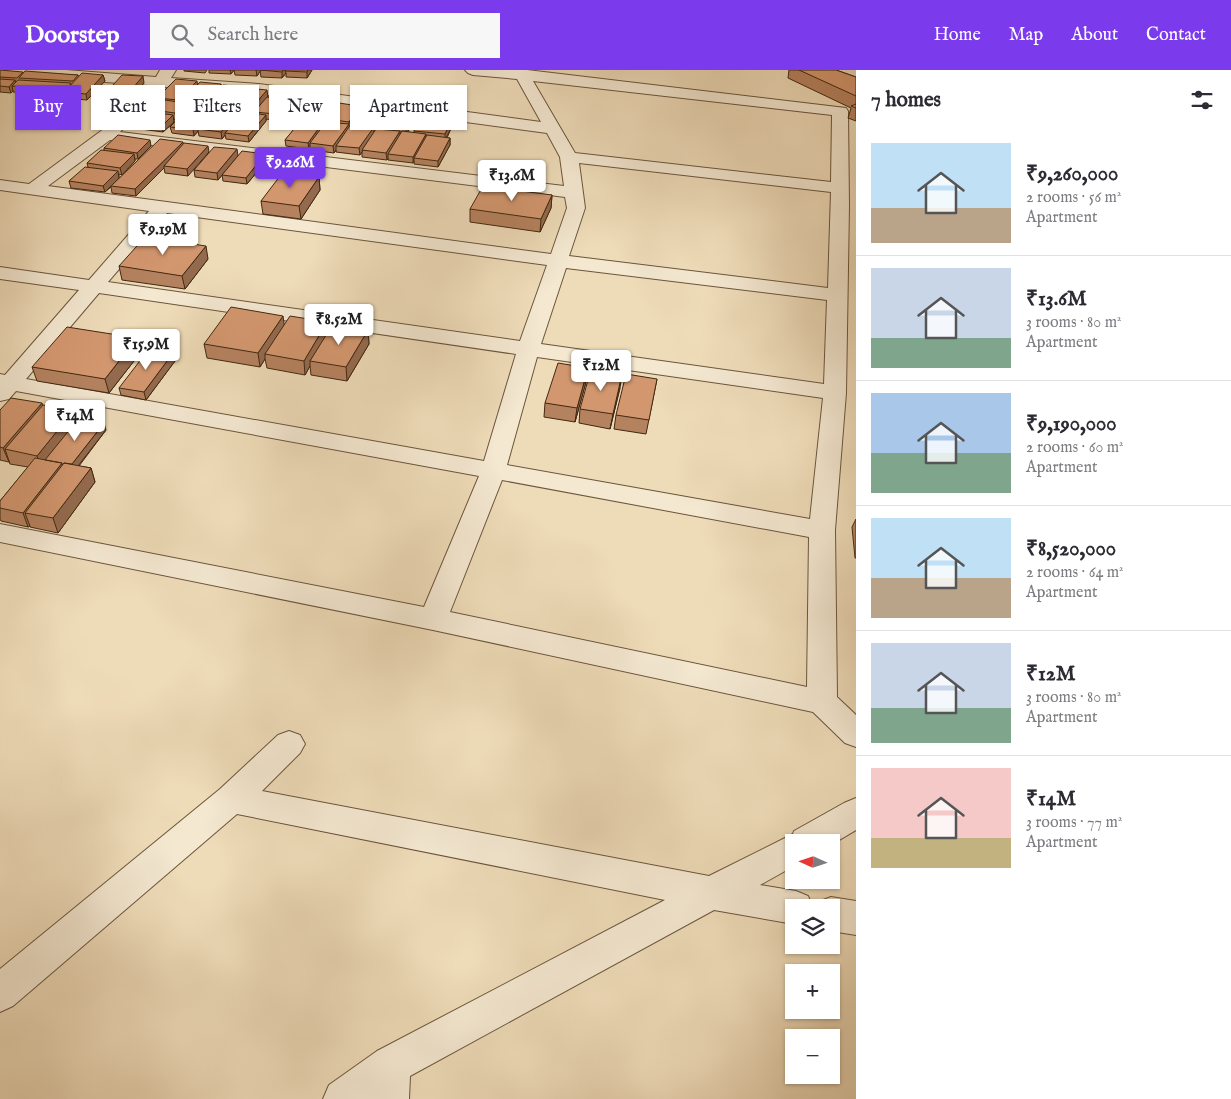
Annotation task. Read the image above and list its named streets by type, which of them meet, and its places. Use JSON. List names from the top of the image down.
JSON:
{
  "north": "left",
  "page": {
    "header": "Doorstep",
    "search": "Search here",
    "nav": [
      "Home",
      "Map",
      "About",
      "Contact"
    ],
    "heading": "7 homes",
    "chip": [
      "Buy",
      "Rent",
      "Filters",
      "New",
      "Apartment"
    ],
    "list": [
      {
        "name": "₹9,260,000",
        "note": "2 rooms · 56 m² · Apartment"
      },
      {
        "name": "₹13.6M",
        "note": "3 rooms · 80 m² · Apartment"
      },
      {
        "name": "₹9,190,000",
        "note": "2 rooms · 60 m² · Apartment"
      },
      {
        "name": "₹8,520,000",
        "note": "2 rooms · 64 m² · Apartment"
      },
      {
        "name": "₹12M",
        "note": "3 rooms · 80 m² · Apartment"
      },
      {
        "name": "₹14M",
        "note": "3 rooms · 77 m² · Apartment"
      }
    ],
    "price": [
      "₹9.26M",
      "₹13.6M",
      "₹9.19M",
      "₹8.52M",
      "₹15.9M",
      "₹12M",
      "₹14M"
    ],
    "map_buttons": ["+", "−"]
  }
}
